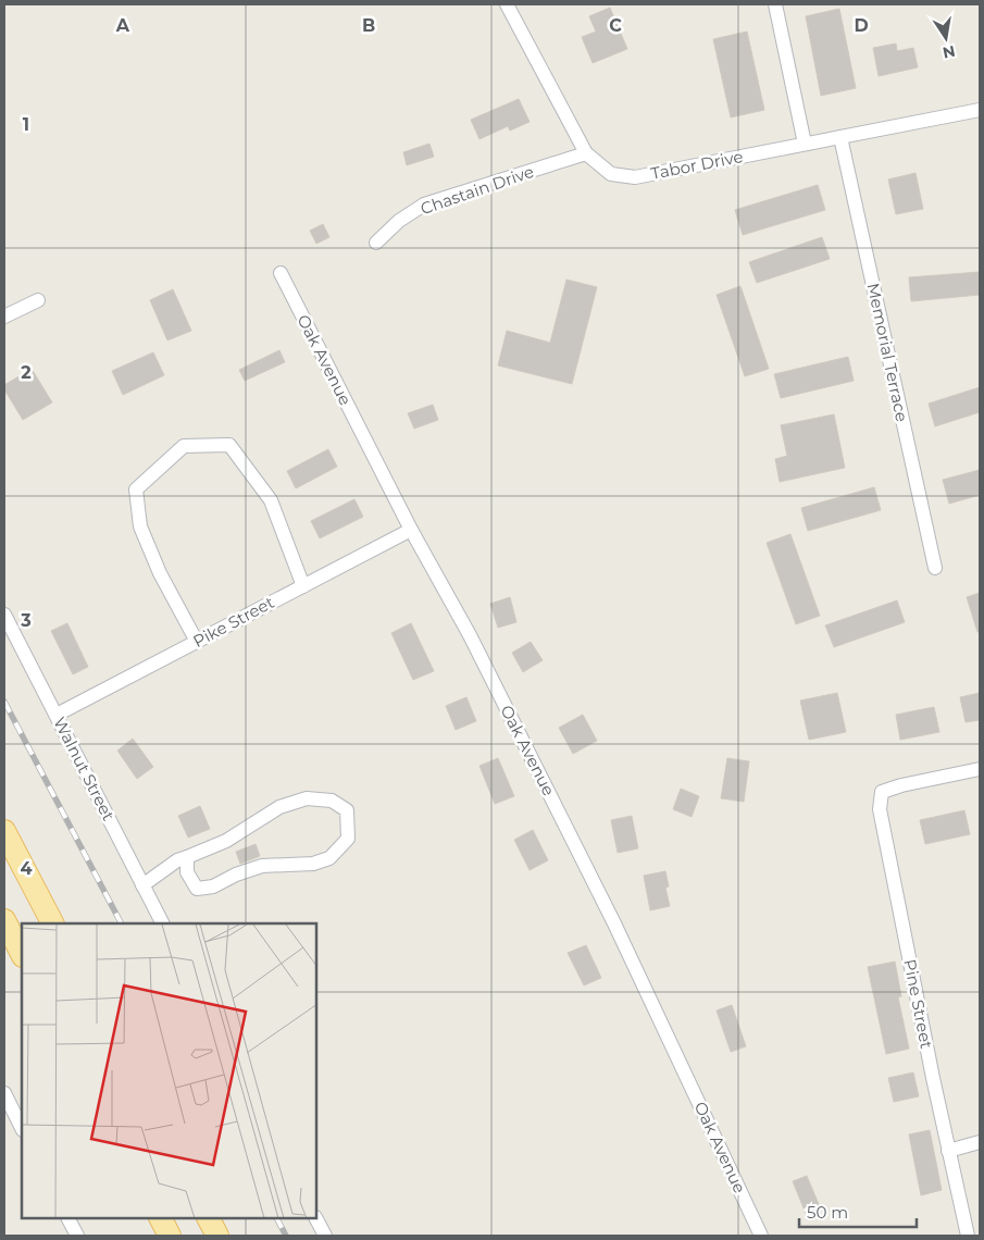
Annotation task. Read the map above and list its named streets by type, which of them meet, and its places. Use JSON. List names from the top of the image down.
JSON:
{
  "streets": {
    "street": [
      "Tabor Drive",
      "Chastain Drive",
      "Memorial Terrace",
      "Oak Avenue",
      "Pike Street",
      "Walnut Street",
      "Pine Street"
    ]
  },
  "crossings": [
    ["Tabor Drive", "Chastain Drive"],
    ["Tabor Drive", "Memorial Terrace"],
    ["Oak Avenue", "Pike Street"],
    ["Pike Street", "Walnut Street"]
  ],
  "scale_bar": "50 m",
  "north": "bottom",
  "grid": {
    "columns": [
      "A",
      "B",
      "C",
      "D"
    ],
    "rows": [
      "1",
      "2",
      "3",
      "4"
    ]
  }
}
